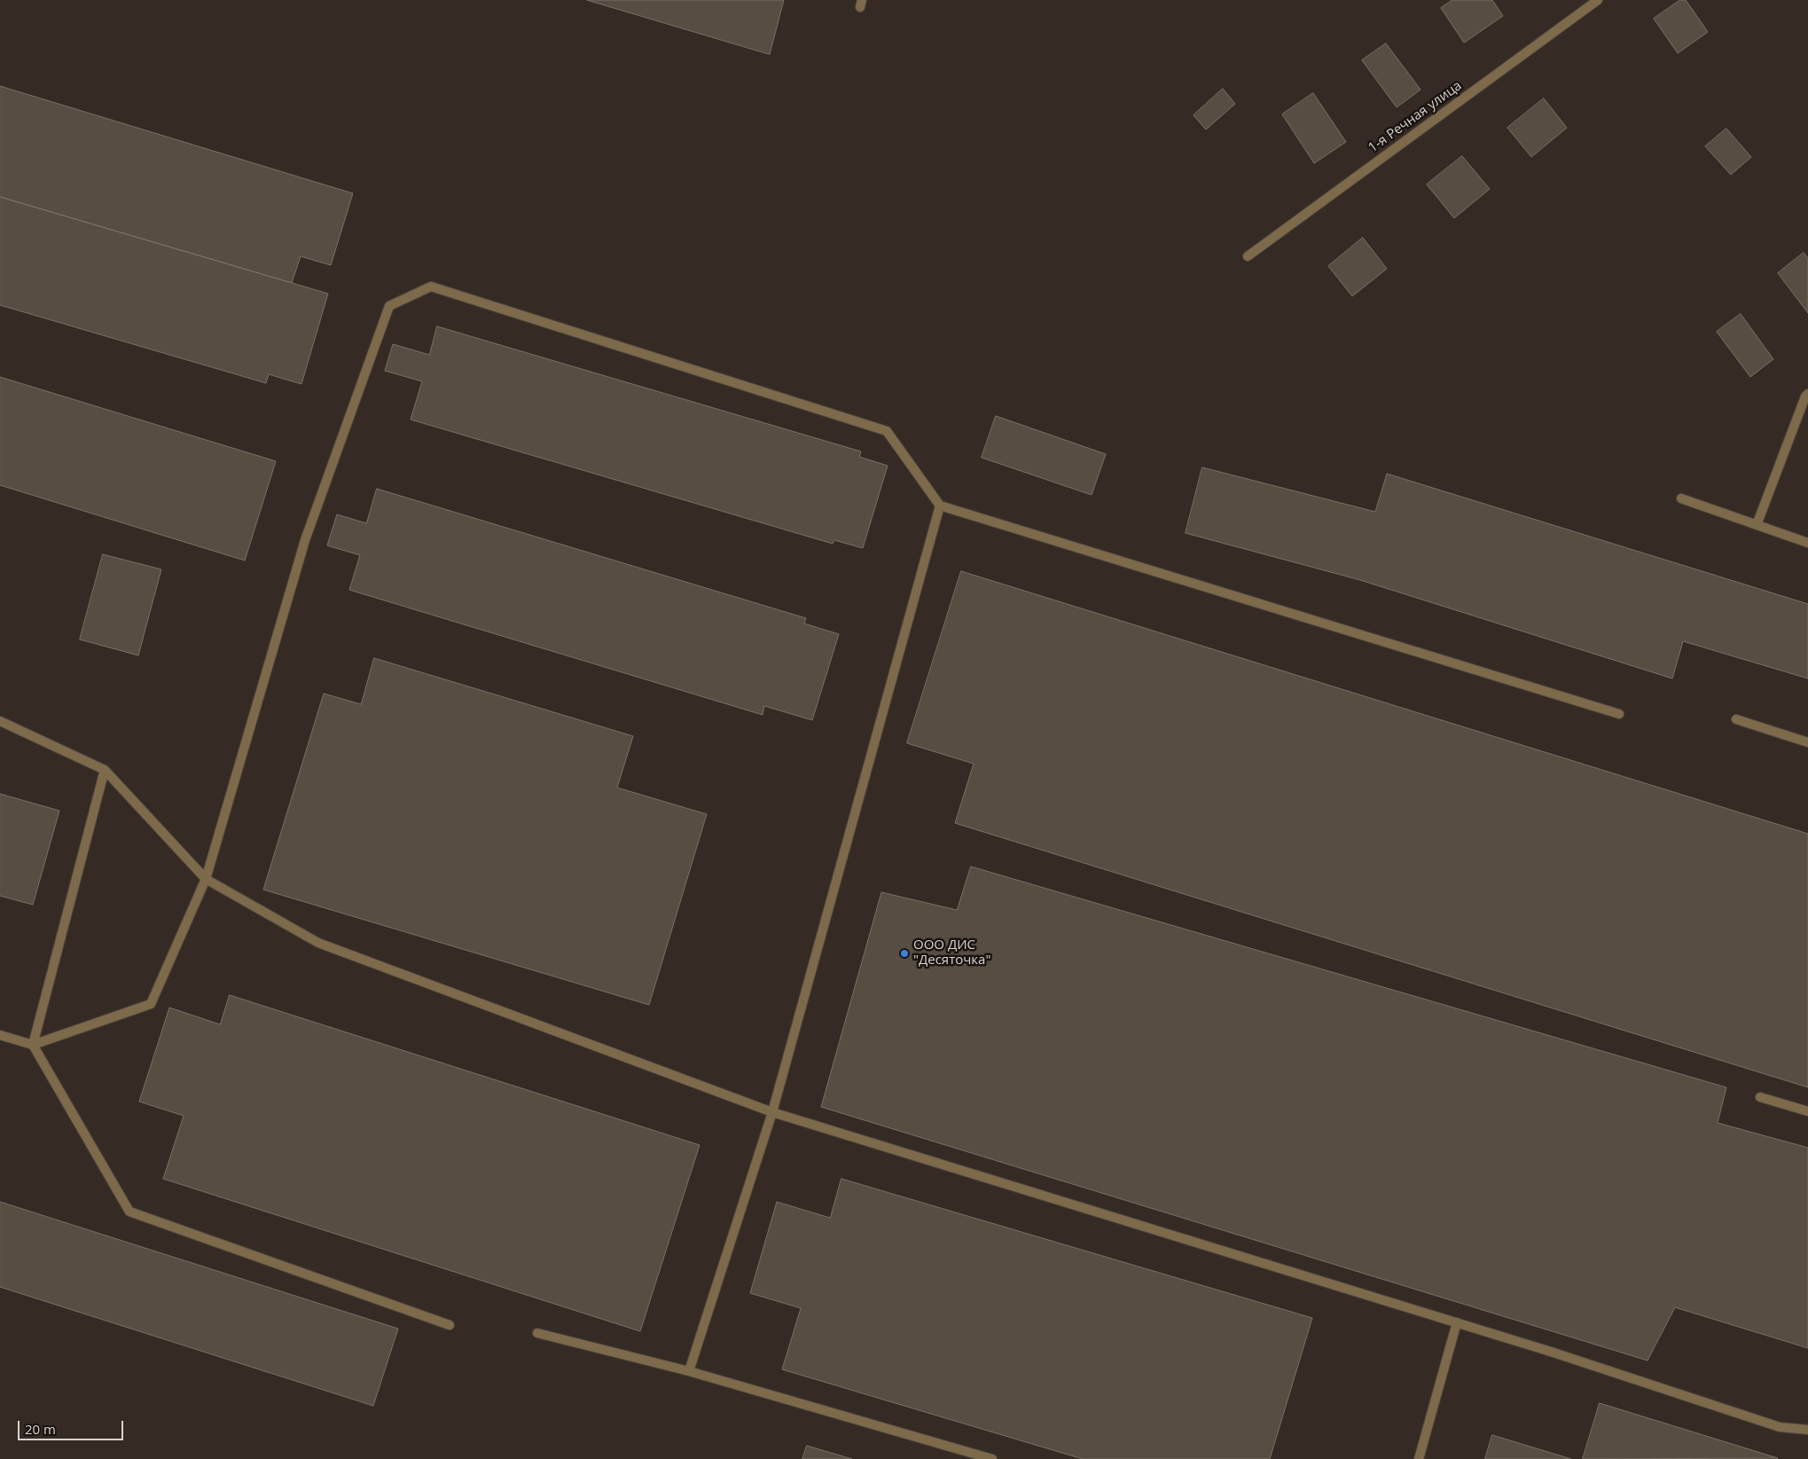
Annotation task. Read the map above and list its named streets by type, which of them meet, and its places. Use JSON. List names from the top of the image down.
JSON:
{
  "streets": {
    "street": ["1-я Речная улица"]
  },
  "places": ["ООО ДИС \"Десяточка\""],
  "scale_bar": "20 m"
}
